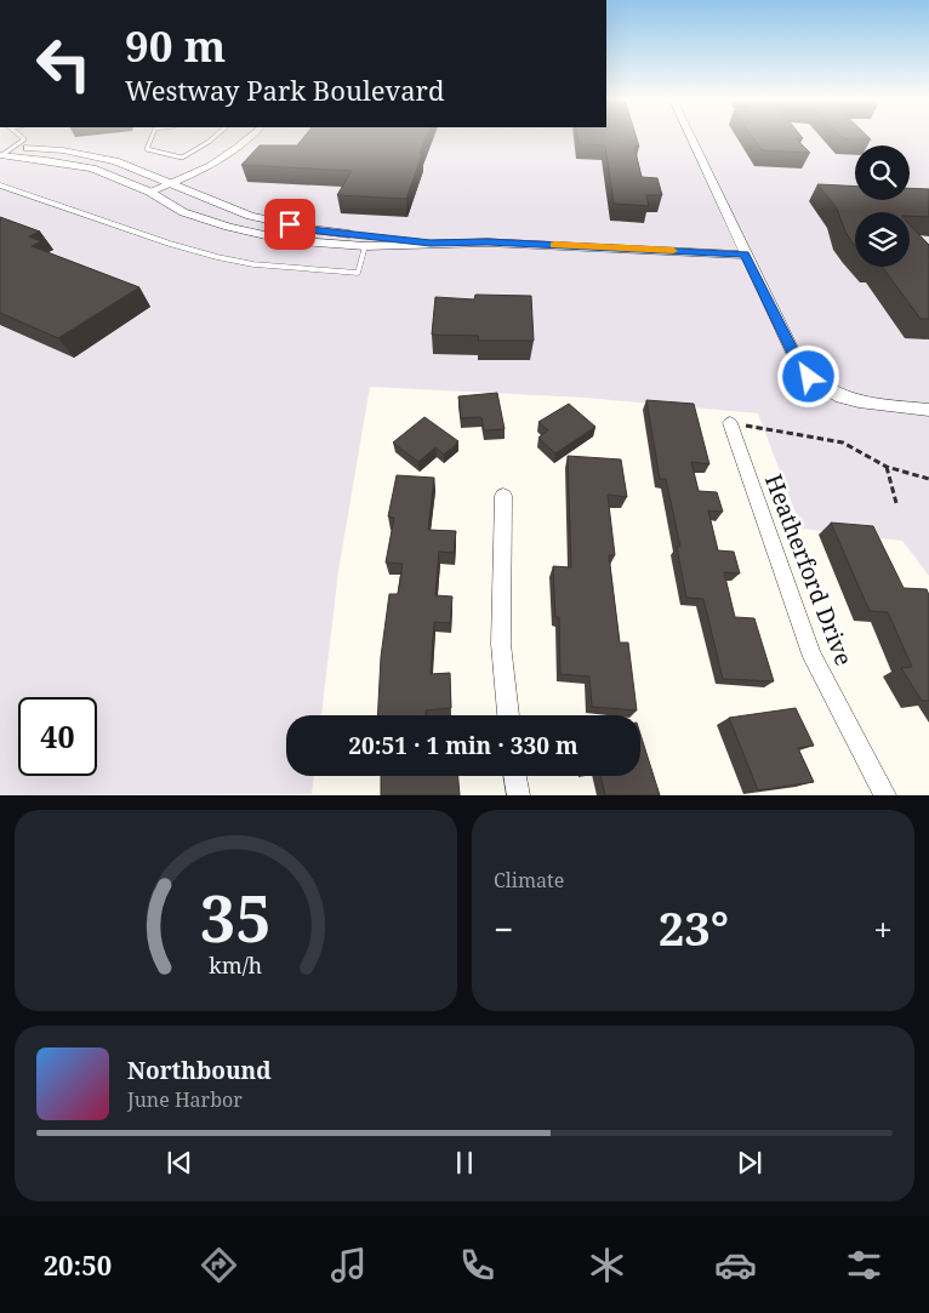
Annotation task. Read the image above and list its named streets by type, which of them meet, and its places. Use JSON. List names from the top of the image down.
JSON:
{
  "streets": {
    "street": ["Heatherford Drive"]
  },
  "page": {
    "turn": ["90 m", "Westway Park Boulevard"],
    "limit": "40",
    "trip": "20:51 · 1 min · 330 m",
    "tile": "Climate",
    "heat": ["−", "23°", "+"],
    "song": ["Northbound", "June Harbor"],
    "tabs": "20:50",
    "gauge": ["35", "km/h"]
  }
}
